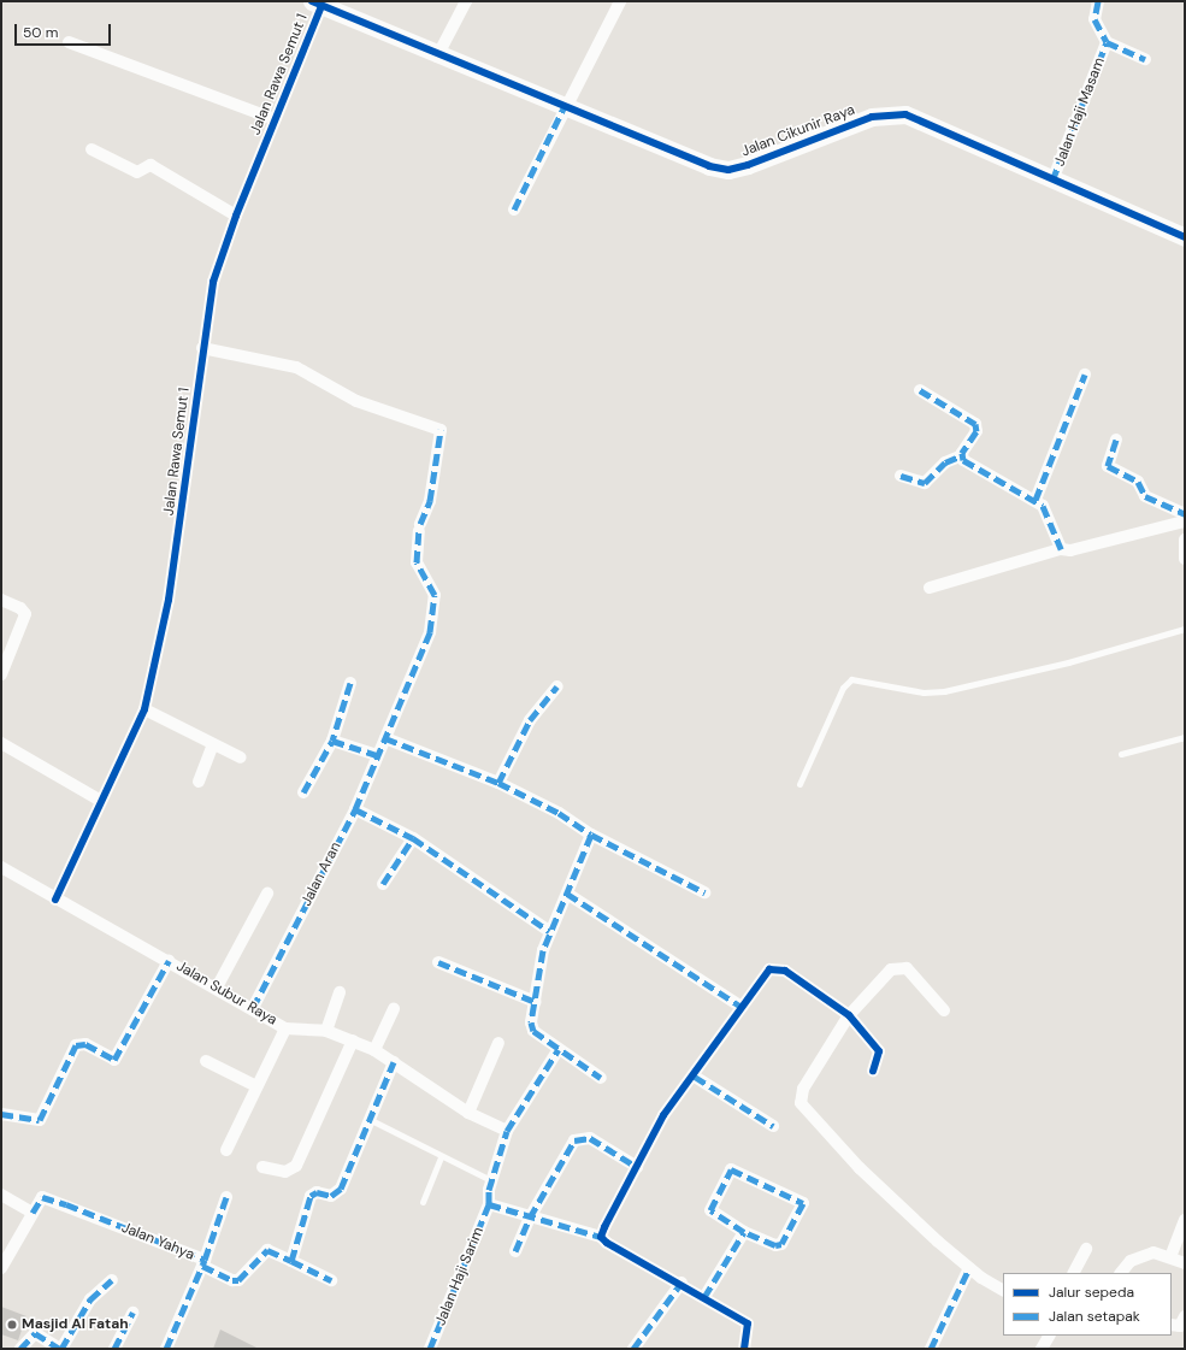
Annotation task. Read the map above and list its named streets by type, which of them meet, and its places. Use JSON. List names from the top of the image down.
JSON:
{
  "streets": {
    "street": [
      "Jalan Rawa Semut 1",
      "Jalan Haji Masam",
      "Jalan Cikunir Raya",
      "Jalan Aran",
      "Jalan Subur Raya",
      "Jalan Yahya",
      "Jalan Haji Sarim"
    ]
  },
  "crossings": [
    ["Jalan Rawa Semut 1", "Jalan Cikunir Raya"],
    ["Jalan Rawa Semut 1", "Jalan Aran"],
    ["Jalan Rawa Semut 1", "Jalan Subur Raya"],
    ["Jalan Haji Masam", "Jalan Cikunir Raya"],
    ["Jalan Aran", "Jalan Subur Raya"],
    ["Jalan Subur Raya", "Jalan Haji Sarim"]
  ],
  "places": ["Masjid Al Fatah"],
  "legend": ["Jalur sepeda", "Jalan setapak"],
  "scale_bar": "50 m"
}
